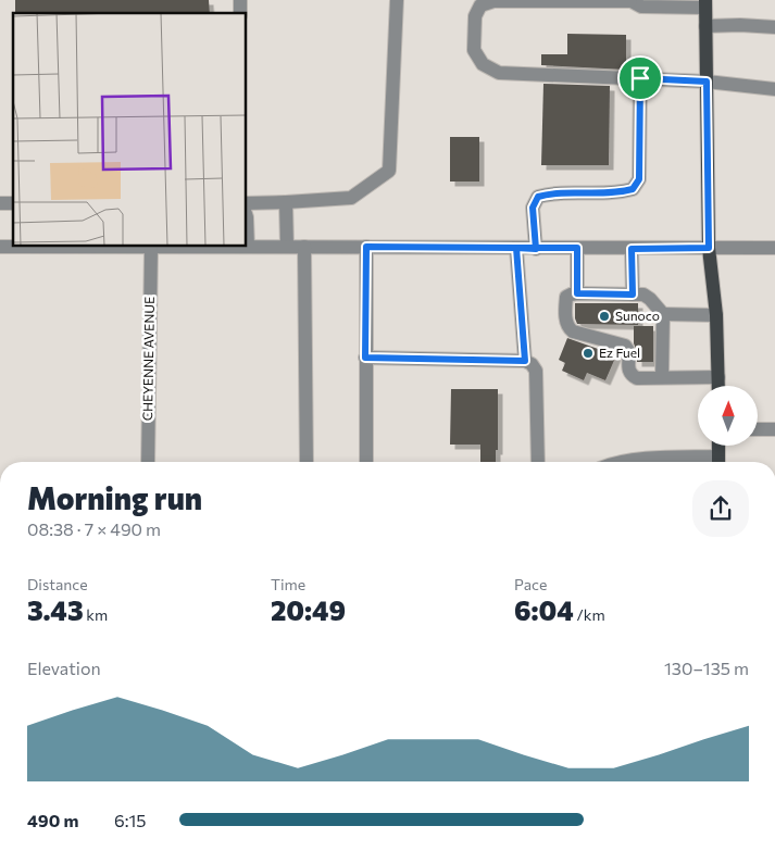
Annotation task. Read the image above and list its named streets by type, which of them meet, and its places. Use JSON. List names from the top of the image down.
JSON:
{
  "streets": {
    "street": ["CHEYENNE AVENUE"]
  },
  "places": ["Sunoco", "Ez Fuel"],
  "north": "top",
  "page": {
    "heading": ["Morning run", "08:38 · 7 × 490 m"],
    "stats": [
      ["Distance", "3.43 km"],
      ["Time", "20:49"],
      ["Pace", "6:04 /km"]
    ],
    "chart": ["Elevation", "130–135 m"],
    "list": [
      {
        "name": "490 m",
        "note": "6:15"
      }
    ]
  }
}
